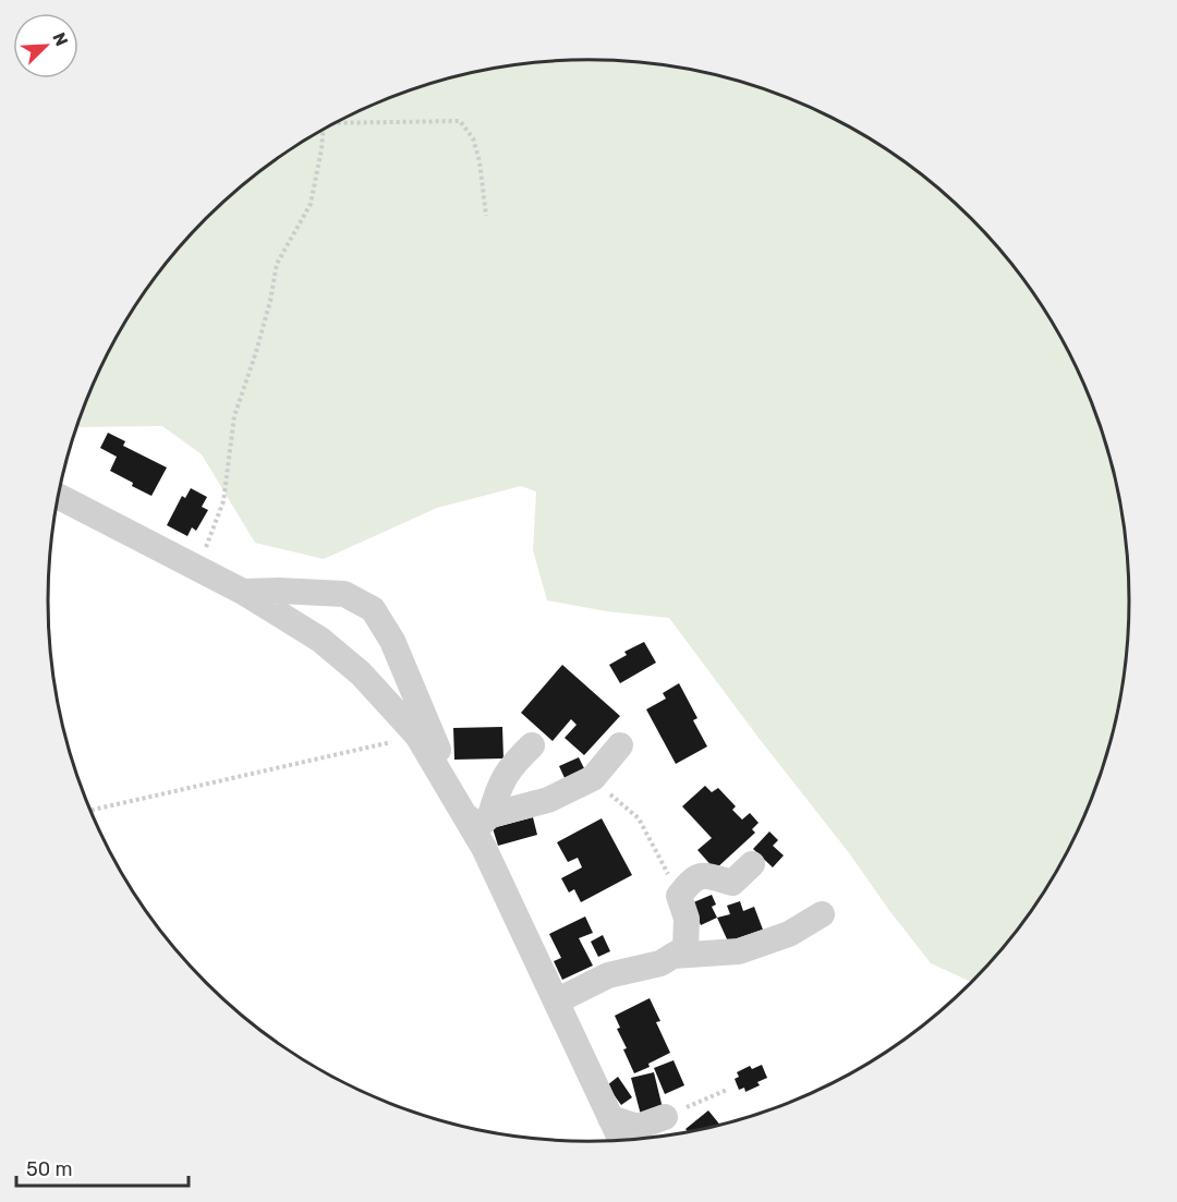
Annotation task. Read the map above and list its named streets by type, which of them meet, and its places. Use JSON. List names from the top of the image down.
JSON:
{
  "scale_bar": "50 m",
  "north": "top right"
}
